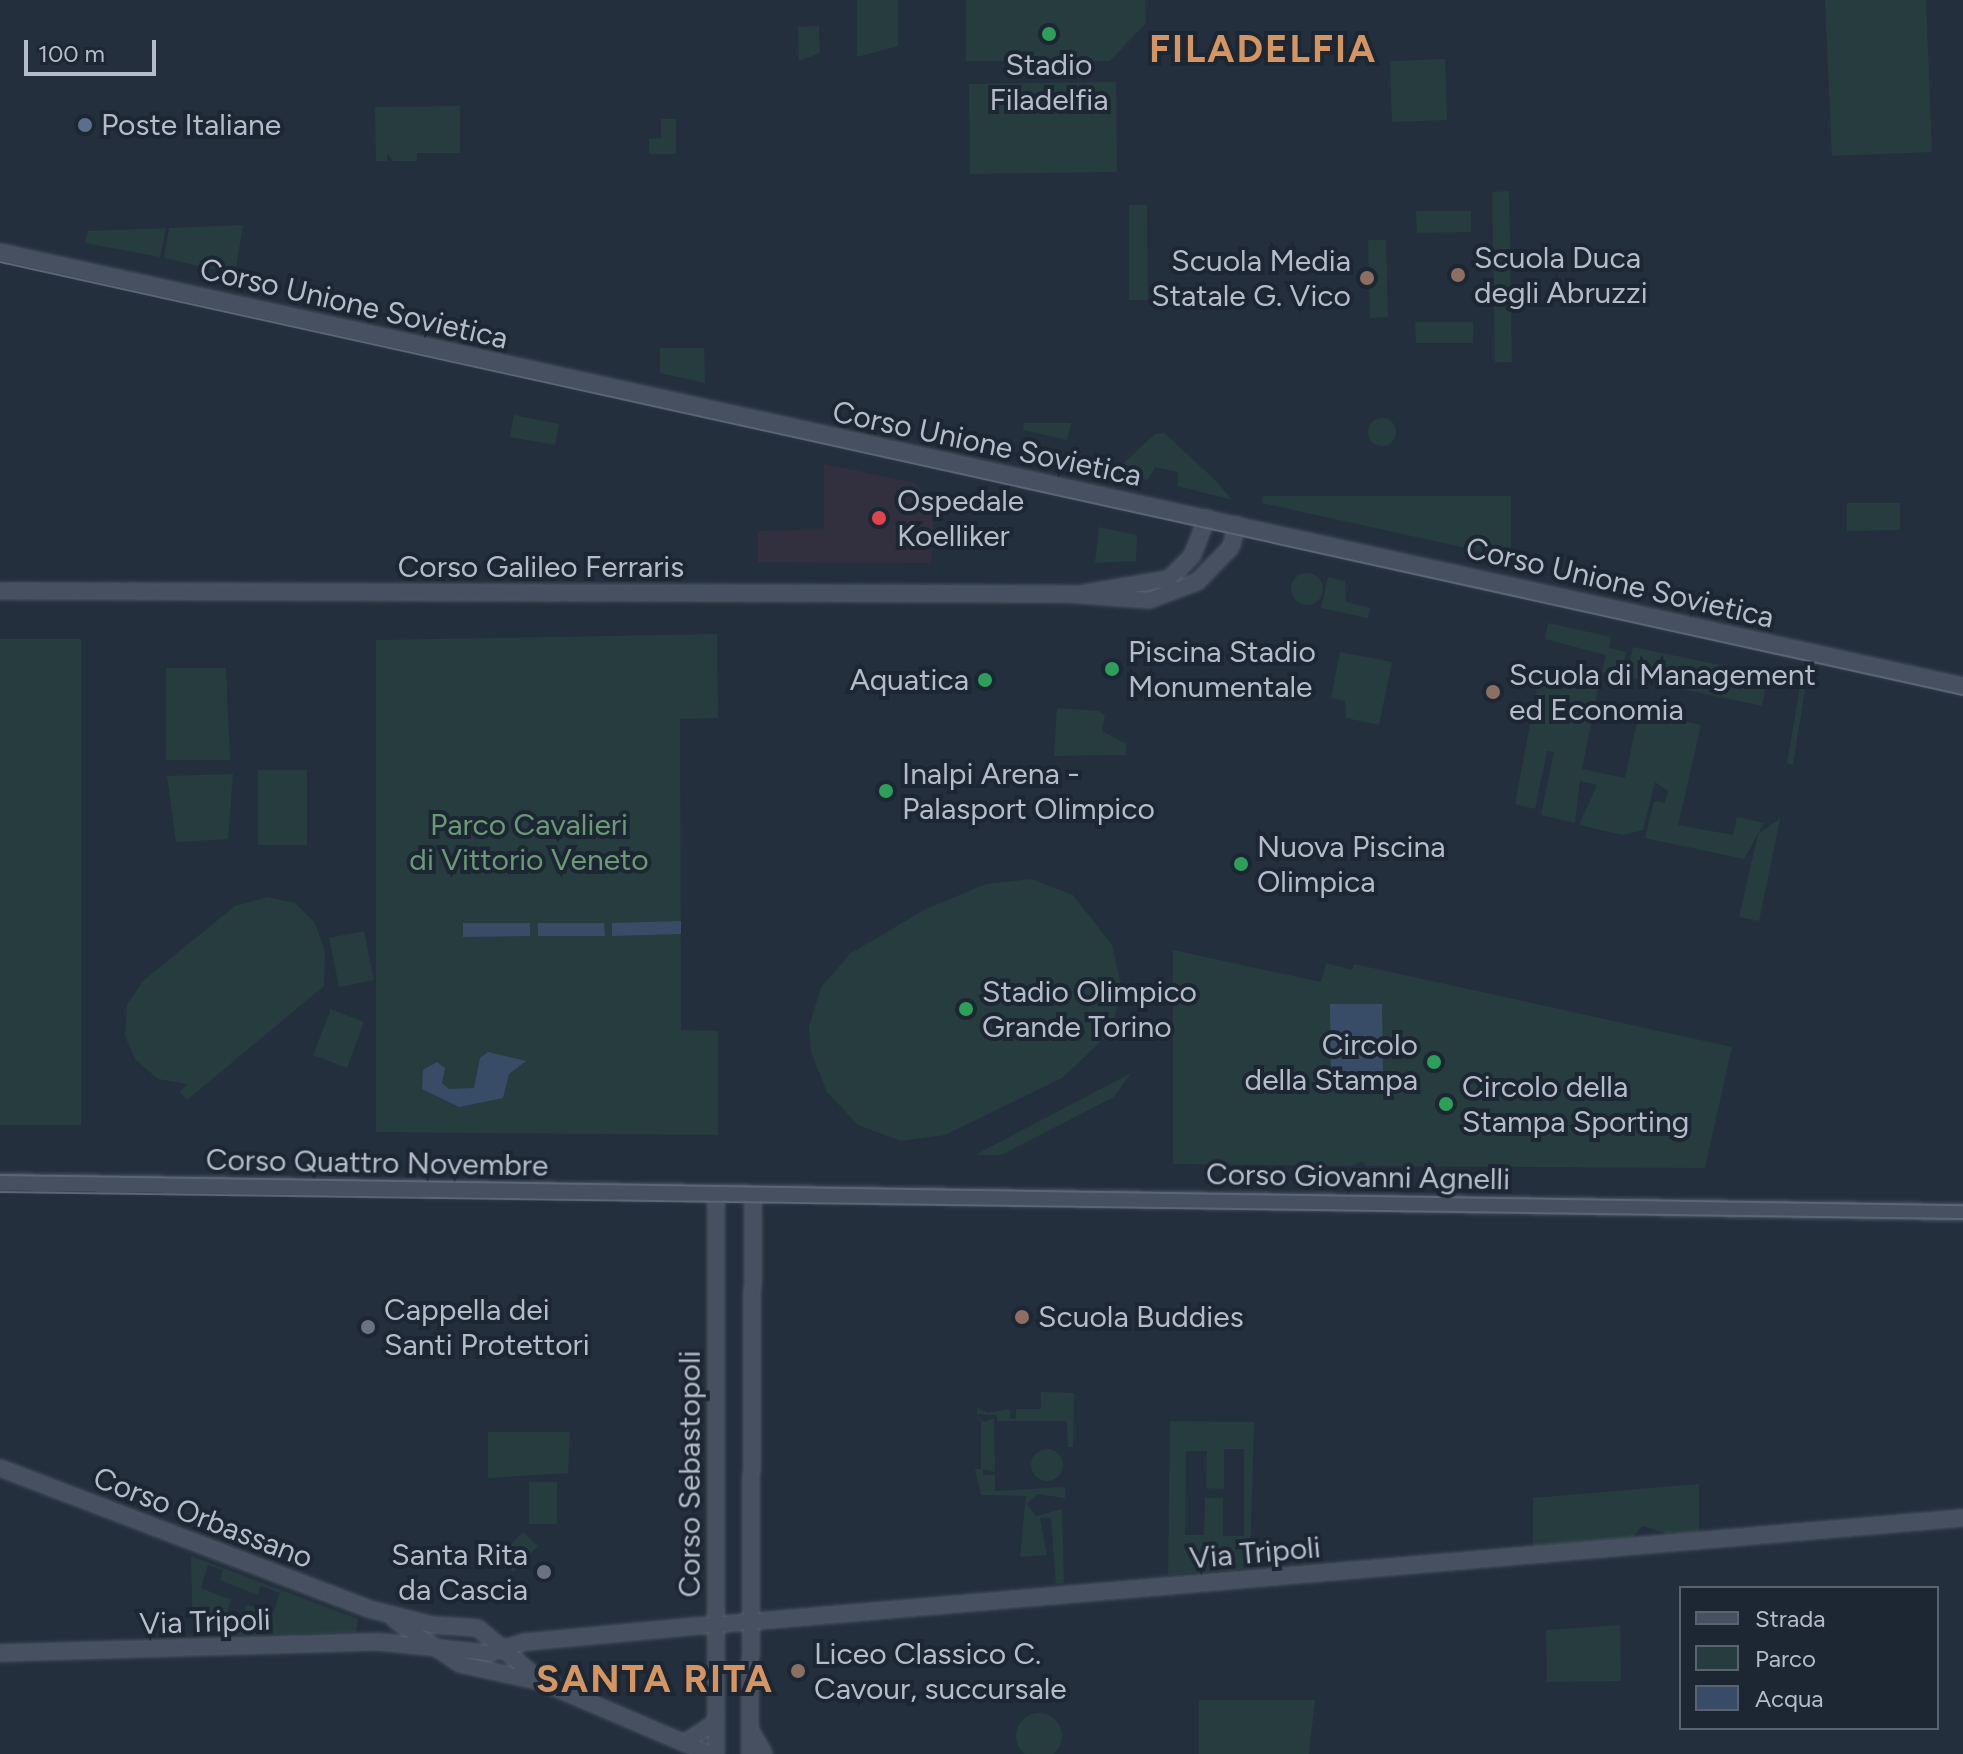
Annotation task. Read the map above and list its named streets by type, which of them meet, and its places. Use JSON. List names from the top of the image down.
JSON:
{
  "streets": {
    "main road": [
      "Corso Unione Sovietica",
      "Corso Galileo Ferraris",
      "Corso Quattro Novembre",
      "Corso Giovanni Agnelli",
      "Corso Sebastopoli",
      "Corso Orbassano",
      "Via Tripoli"
    ]
  },
  "crossings": [
    ["Corso Quattro Novembre", "Corso Giovanni Agnelli"],
    ["Corso Quattro Novembre", "Corso Sebastopoli"],
    ["Corso Giovanni Agnelli", "Corso Sebastopoli"],
    ["Corso Sebastopoli", "Via Tripoli"]
  ],
  "districts": ["FILADELFIA", "SANTA RITA"],
  "parks": ["Parco Cavalieri di Vittorio Veneto"],
  "places": [
    "Stadio Filadelfia",
    "Poste Italiane",
    "Scuola Duca degli Abruzzi",
    "Scuola Media Statale G. Vico",
    "Ospedale Koelliker",
    "Piscina Stadio Monumentale",
    "Aquatica",
    "Scuola di Management ed Economia",
    "Inalpi Arena - Palasport Olimpico",
    "Nuova Piscina Olimpica",
    "Stadio Olimpico Grande Torino",
    "Circolo della Stampa",
    "Circolo della Stampa Sporting",
    "Scuola Buddies",
    "Cappella dei Santi Protettori",
    "Santa Rita da Cascia",
    "Liceo Classico C. Cavour, succursale"
  ],
  "legend": ["Strada", "Parco", "Acqua"],
  "scale_bar": "100 m"
}
